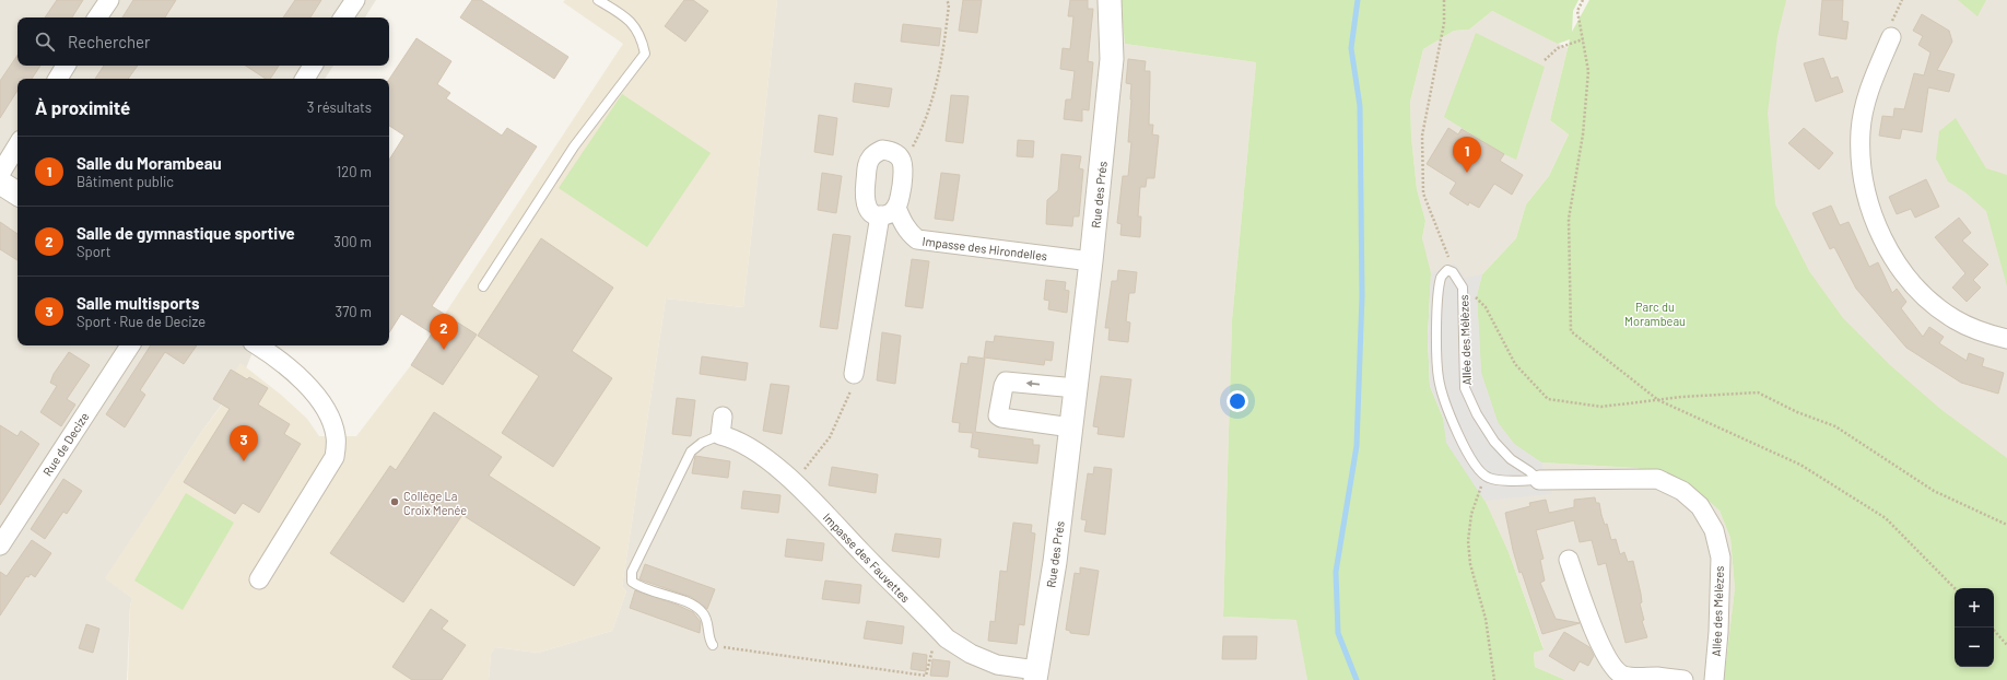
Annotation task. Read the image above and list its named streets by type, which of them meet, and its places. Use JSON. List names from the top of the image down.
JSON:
{
  "streets": {
    "street": [
      "Rue des Prés",
      "Impasse des Hirondelles",
      "Allée des Mélèzes",
      "Rue de Decize",
      "Impasse des Fauvettes"
    ]
  },
  "crossings": [
    ["Rue des Prés", "Impasse des Hirondelles"],
    ["Rue des Prés", "Impasse des Fauvettes"]
  ],
  "parks": ["Parc du Morambeau"],
  "places": ["Collège La Croix Menée"],
  "page": {
    "search": "Rechercher",
    "heading": ["À proximité", "3 résultats"],
    "list": [
      {
        "mark": "1",
        "name": "Salle du Morambeau",
        "note": "Bâtiment public",
        "value": "120 m"
      },
      {
        "mark": "2",
        "name": "Salle de gymnastique sportive",
        "note": "Sport",
        "value": "300 m"
      },
      {
        "mark": "3",
        "name": "Salle multisports",
        "note": "Sport · Rue de Decize",
        "value": "370 m"
      }
    ],
    "pins": ["1", "2", "3"],
    "map_buttons": ["+", "−"]
  }
}
